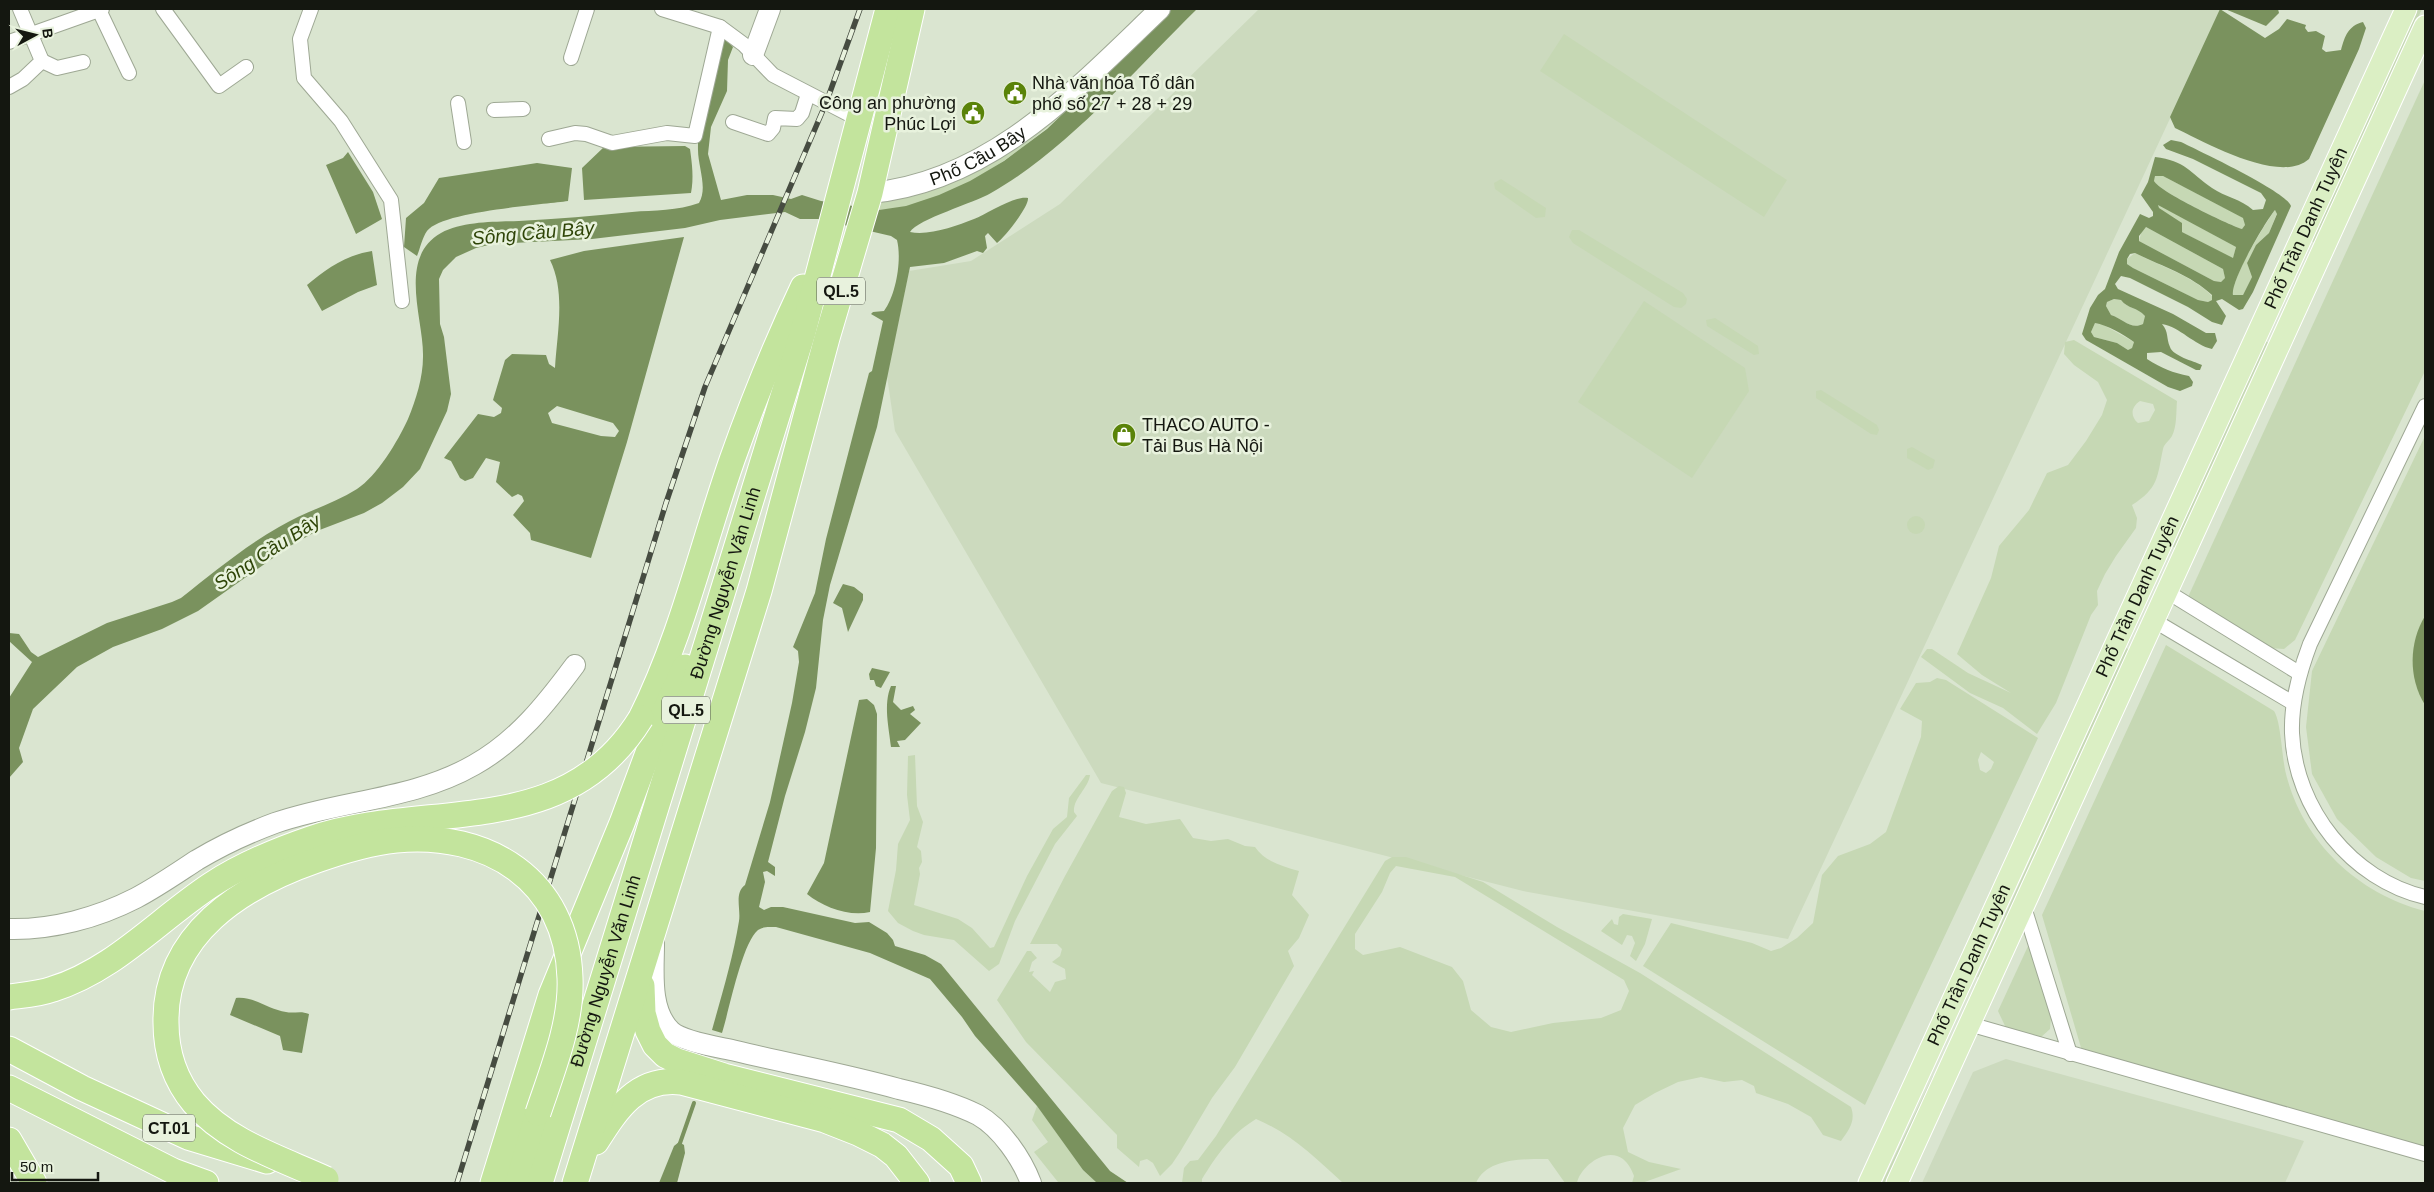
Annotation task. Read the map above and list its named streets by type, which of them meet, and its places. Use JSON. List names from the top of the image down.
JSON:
{
  "streets": {
    "highway": ["QL.5", "Đường Nguyễn Văn Linh", "CT.01"],
    "main road": ["Phố Cầu Bây", "Phố Trần Danh Tuyên"]
  },
  "crossings": [
    ["Phố Cầu Bây", "Đường Nguyễn Văn Linh"]
  ],
  "water": ["Sông Cầu Bây"],
  "places": {
    "public building": ["Nhà văn hóa Tổ dân phố số 27 + 28 + 29", "Công an phường Phúc Lợi"],
    "shop": ["THACO AUTO - Tải Bus Hà Nội"]
  },
  "scale_bar": "50 m",
  "north": "right"
}
